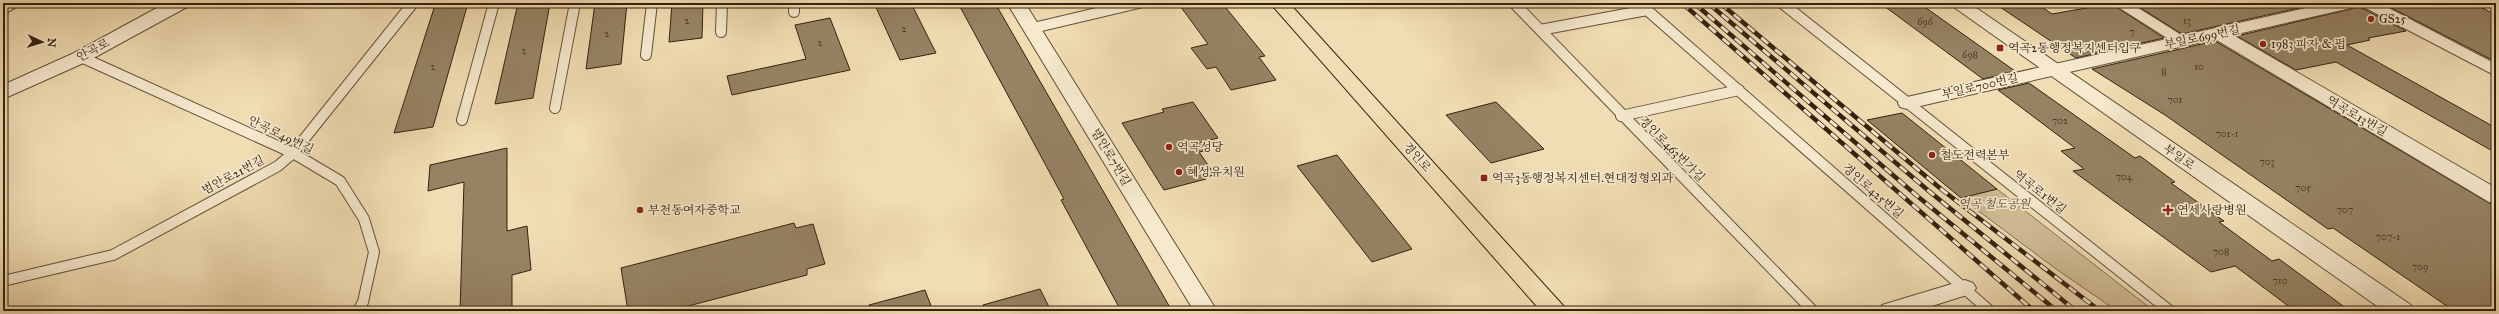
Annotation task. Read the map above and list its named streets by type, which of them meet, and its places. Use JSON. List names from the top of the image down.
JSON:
{
  "streets": {
    "main road": ["경인로"],
    "street": [
      "부일로699번길",
      "안곡로",
      "부일로700번길",
      "역곡로13번길",
      "범안로7번길",
      "부일로"
    ],
    "lane": [
      "안곡로49번길",
      "경인로463번가길",
      "범안로21번길",
      "경인로425번길",
      "역곡로1번길"
    ]
  },
  "crossings": [
    ["부일로699번길", "부일로700번길"],
    ["부일로699번길", "역곡로13번길"],
    ["부일로699번길", "부일로"],
    ["안곡로", "안곡로49번길"],
    ["부일로700번길", "부일로"],
    ["부일로700번길", "역곡로1번길"],
    ["안곡로49번길", "범안로21번길"]
  ],
  "parks": ["역곡 철도공원"],
  "places": {
    "other": [
      "GS25",
      "1983 피자 & 펍",
      "역곡성당",
      "철도전력본부",
      "혜성유치원",
      "부천동여자중학교"
    ],
    "transit": ["역곡2동행정복지센터입구", "역곡3동행정복지센터.현대정형외과"],
    "health": ["연세사랑병원"]
  },
  "house_numbers": [
    "2",
    "13",
    "696",
    "2",
    "7",
    "2",
    "2",
    "2",
    "698",
    "2",
    "10",
    "8",
    "701",
    "702",
    "701-1",
    "703",
    "704",
    "705",
    "707",
    "707-1",
    "708",
    "709",
    "710"
  ],
  "north": "right"
}
